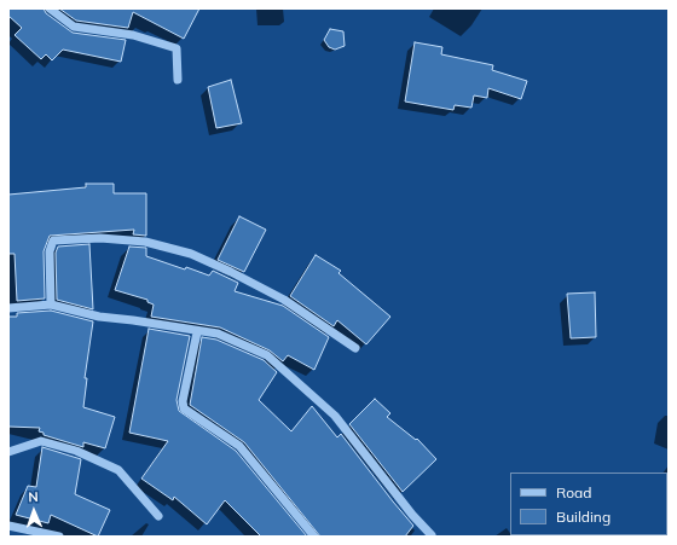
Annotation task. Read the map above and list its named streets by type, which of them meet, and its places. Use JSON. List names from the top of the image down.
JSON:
{
  "legend": ["Road", "Building"],
  "north": "top"
}
